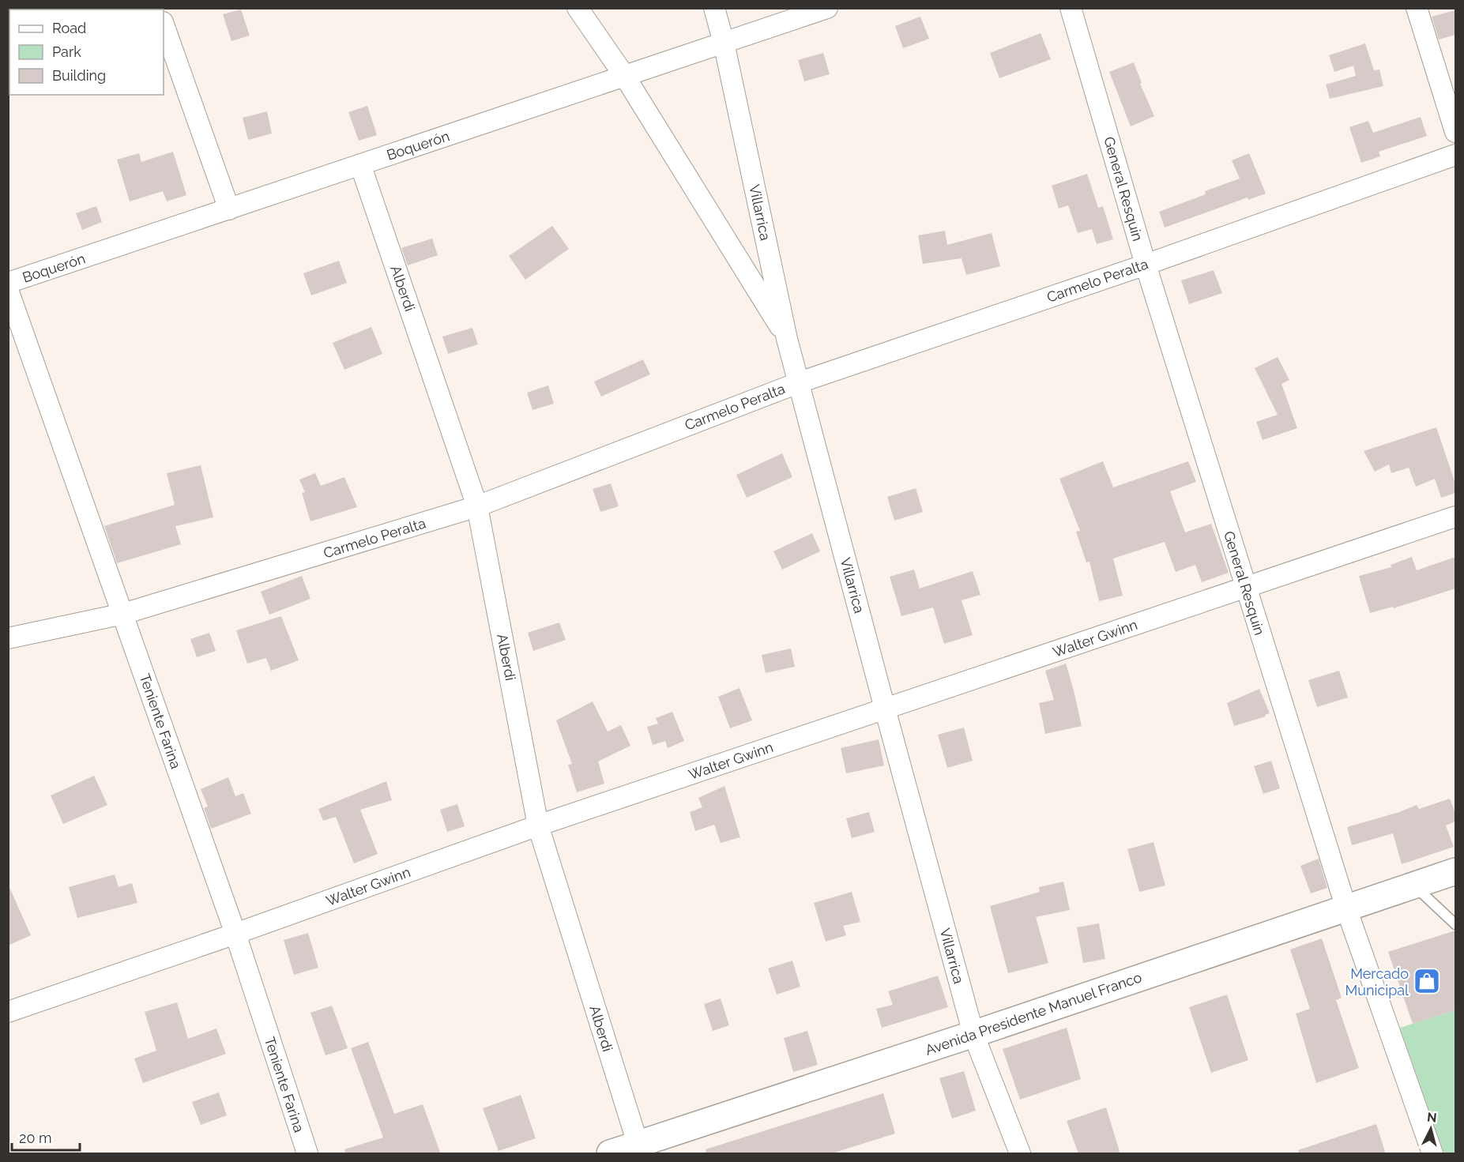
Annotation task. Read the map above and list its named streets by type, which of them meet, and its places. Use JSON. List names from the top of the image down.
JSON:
{
  "streets": {
    "main road": ["Avenida Presidente Manuel Franco"],
    "street": [
      "Boquerón",
      "General Resquín",
      "Villarrica",
      "Carmelo Peralta",
      "Alberdi",
      "Walter Gwinn",
      "Teniente Farina"
    ]
  },
  "crossings": [
    ["Boquerón", "Villarrica"],
    ["Boquerón", "Alberdi"],
    ["General Resquín", "Carmelo Peralta"],
    ["General Resquín", "Walter Gwinn"],
    ["General Resquín", "Avenida Presidente Manuel Franco"],
    ["Villarrica", "Carmelo Peralta"],
    ["Villarrica", "Walter Gwinn"],
    ["Villarrica", "Avenida Presidente Manuel Franco"],
    ["Carmelo Peralta", "Alberdi"],
    ["Carmelo Peralta", "Teniente Farina"],
    ["Alberdi", "Walter Gwinn"],
    ["Alberdi", "Avenida Presidente Manuel Franco"],
    ["Walter Gwinn", "Teniente Farina"]
  ],
  "places": {
    "shop": ["Mercado Municipal"]
  },
  "legend": ["Road", "Park", "Building"],
  "scale_bar": "20 m",
  "north": "top"
}
